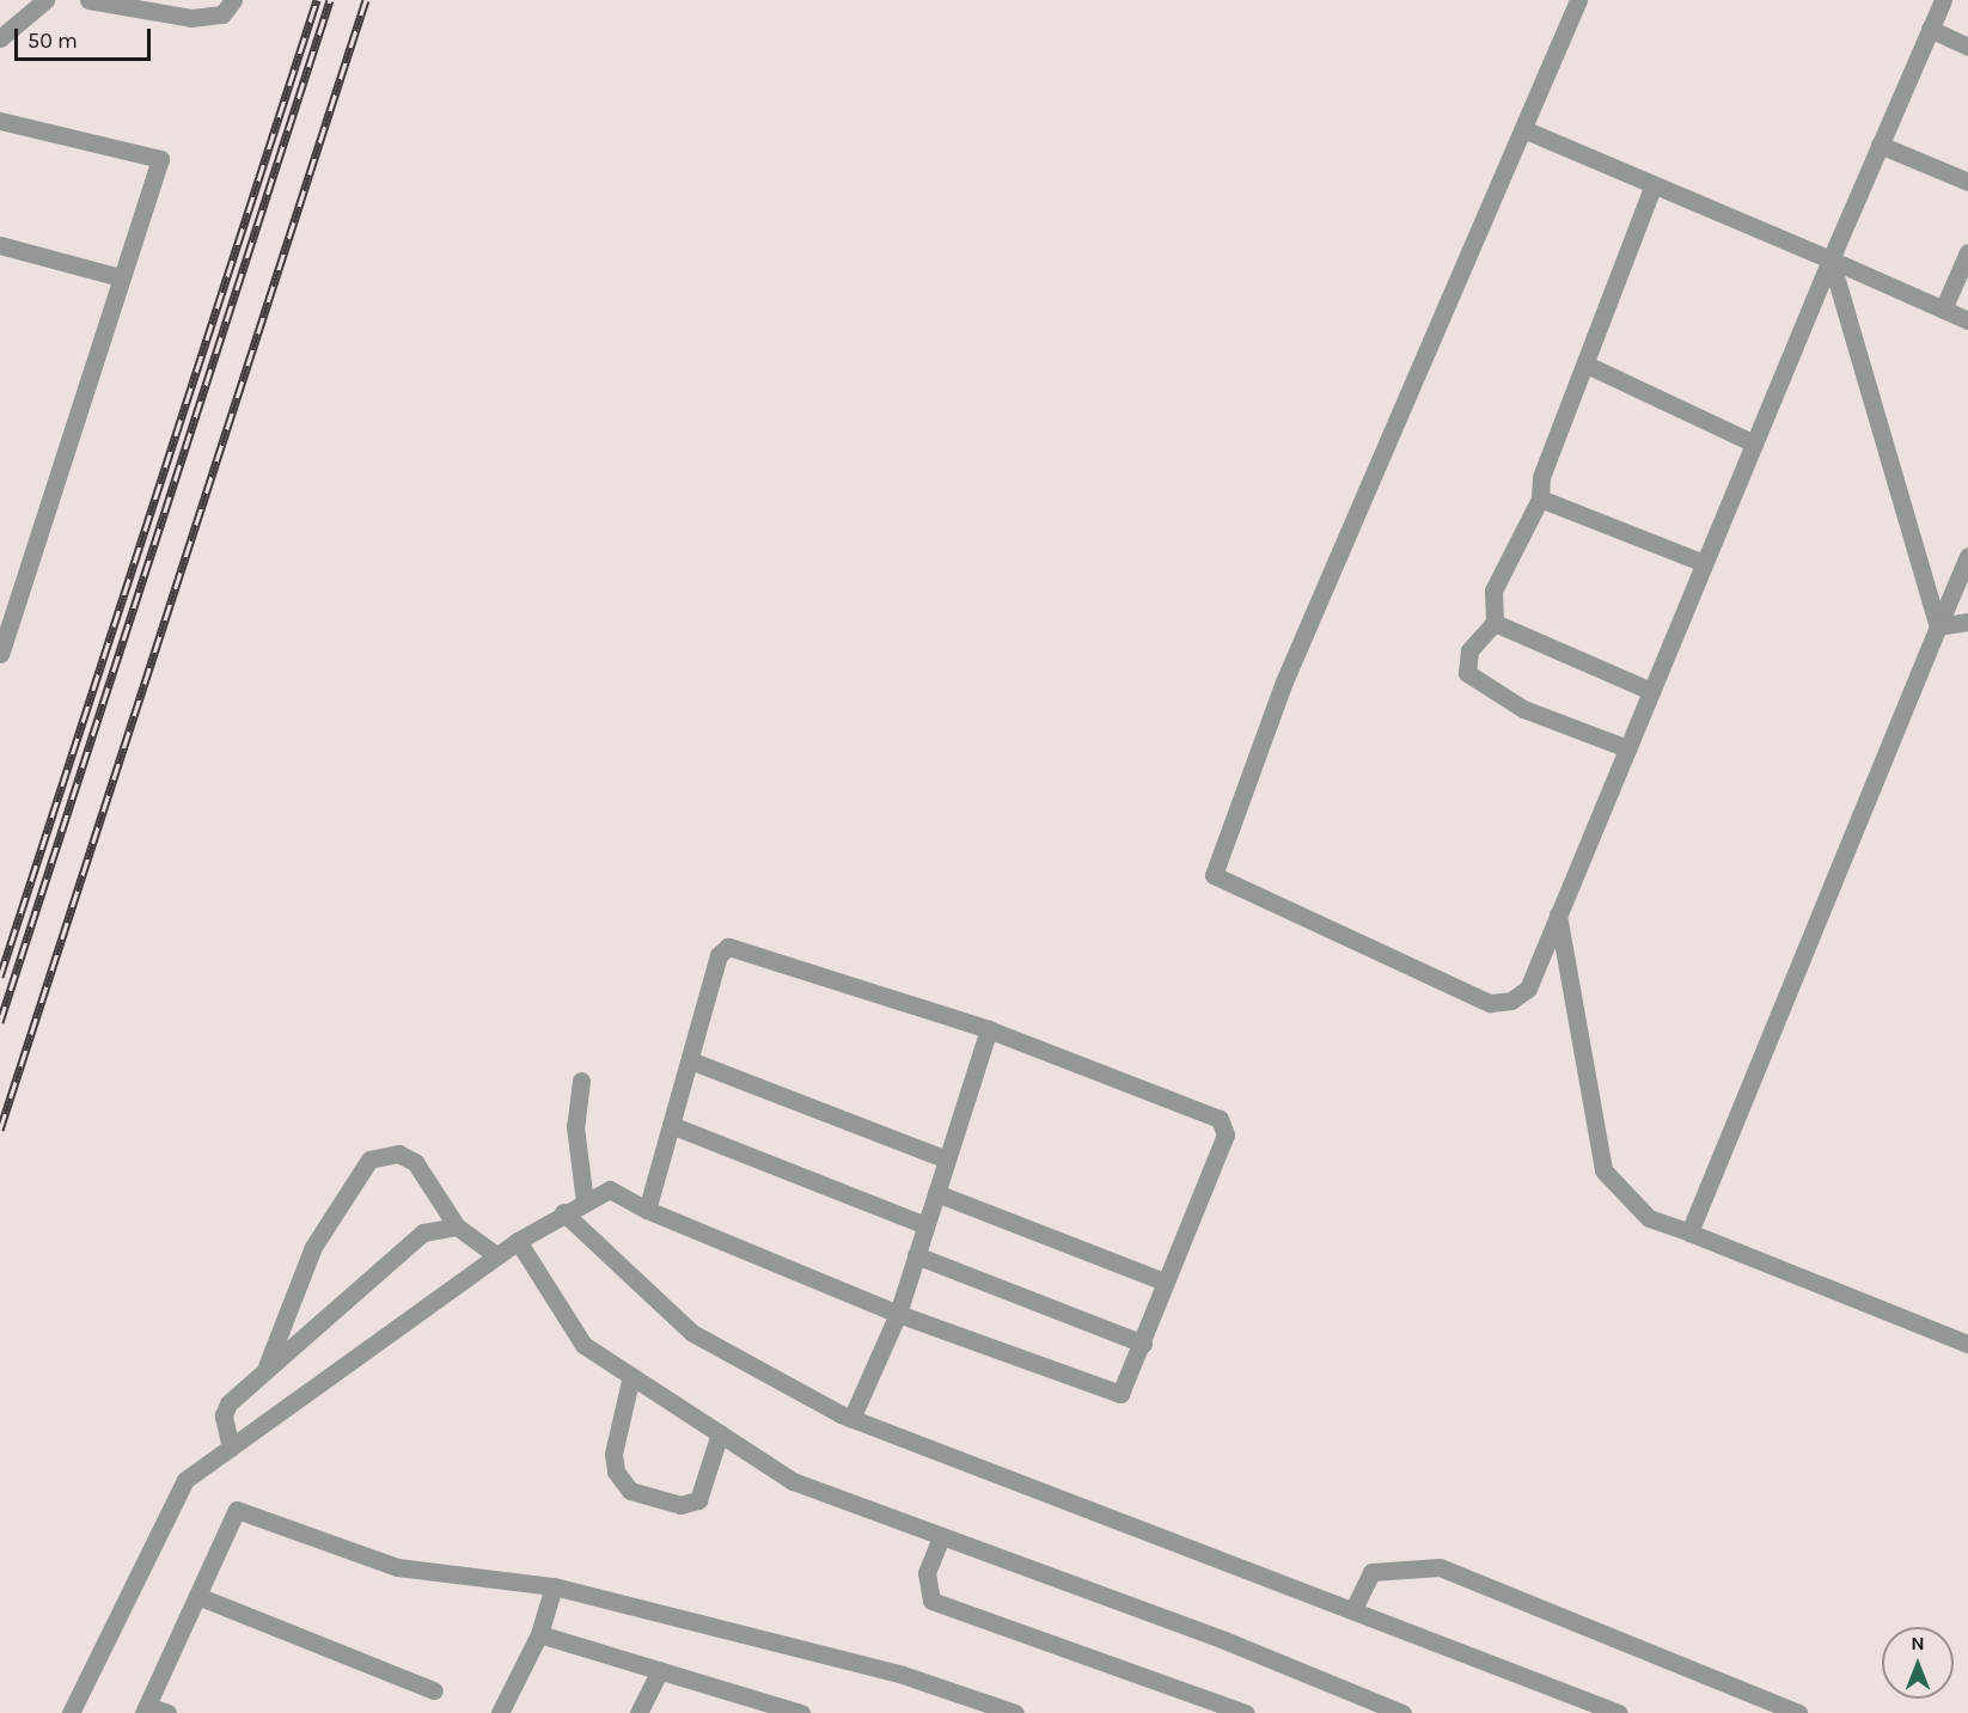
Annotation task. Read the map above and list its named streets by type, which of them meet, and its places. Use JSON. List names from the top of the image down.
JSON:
{
  "scale_bar": "50 m",
  "north": "top"
}
